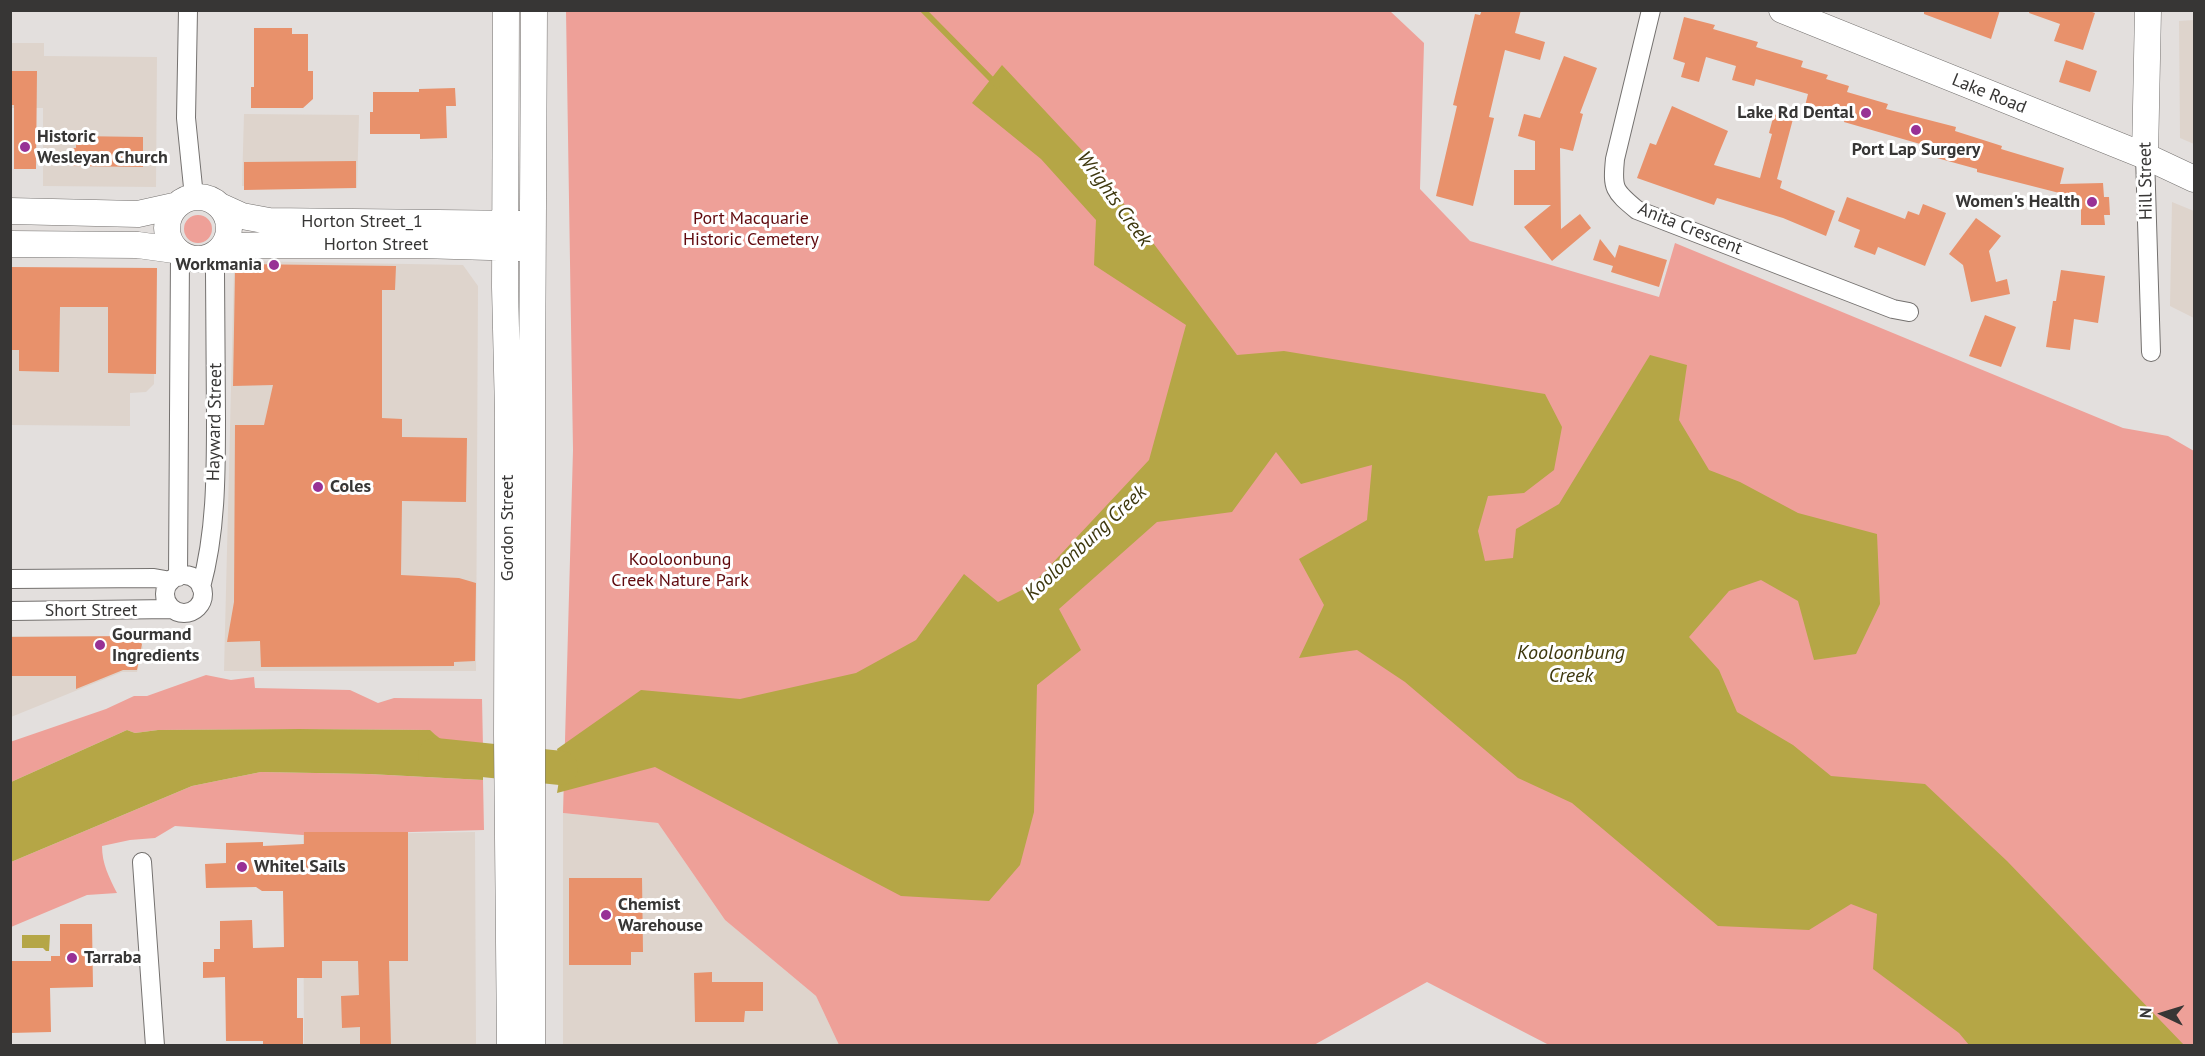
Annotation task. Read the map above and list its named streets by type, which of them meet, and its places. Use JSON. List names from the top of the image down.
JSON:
{
  "streets": {
    "main road": [
      "Lake Road",
      "Hill Street",
      "Horton Street_1",
      "Horton Street",
      "Gordon Street"
    ],
    "street": ["Anita Crescent", "Hayward Street", "Short Street"]
  },
  "crossings": [
    ["Lake Road", "Hill Street"],
    ["Horton Street_1", "Horton Street"],
    ["Horton Street_1", "Hayward Street"],
    ["Horton Street_1", "Gordon Street"],
    ["Horton Street", "Hayward Street"],
    ["Horton Street", "Gordon Street"],
    ["Hayward Street", "Short Street"]
  ],
  "water": ["Wrights Creek", "Kooloonbung Creek"],
  "parks": ["Port Macquarie Historic Cemetery", "Kooloonbung Creek Nature Park"],
  "places": [
    "Lake Rd Dental",
    "Port Lap Surgery",
    "Historic Wesleyan Church",
    "Women's Health",
    "Workmania",
    "Coles",
    "Gourmand Ingredients",
    "Whitel Sails",
    "Chemist Warehouse",
    "Tarraba"
  ],
  "north": "left"
}
